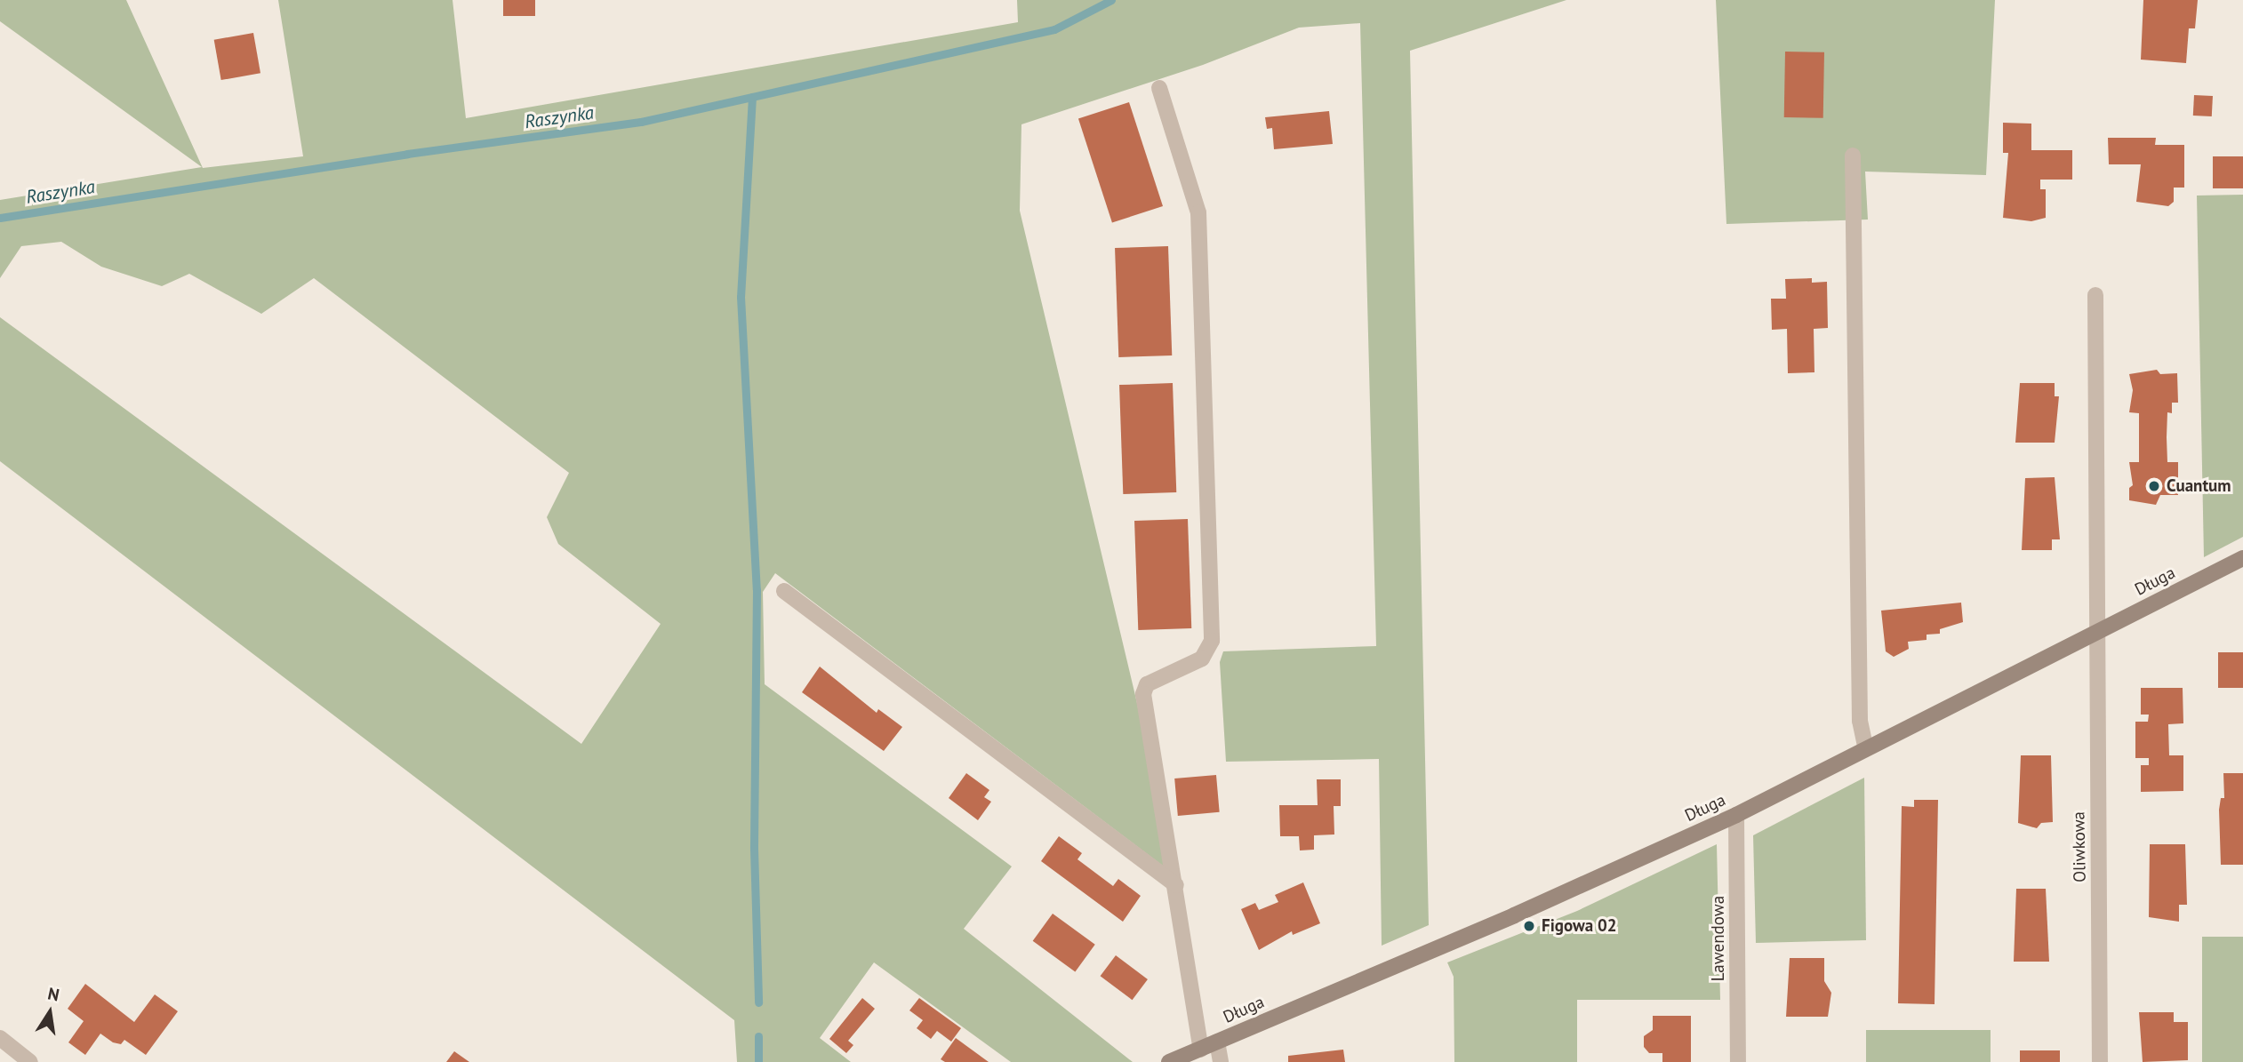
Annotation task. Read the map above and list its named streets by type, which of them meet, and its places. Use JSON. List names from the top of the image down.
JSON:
{
  "streets": {
    "street": ["Długa", "Oliwkowa", "Lawendowa"]
  },
  "crossings": [
    ["Długa", "Oliwkowa"],
    ["Długa", "Lawendowa"]
  ],
  "water": ["Raszynka"],
  "places": ["Cuantum", "Figowa 02"],
  "north": "top"
}
